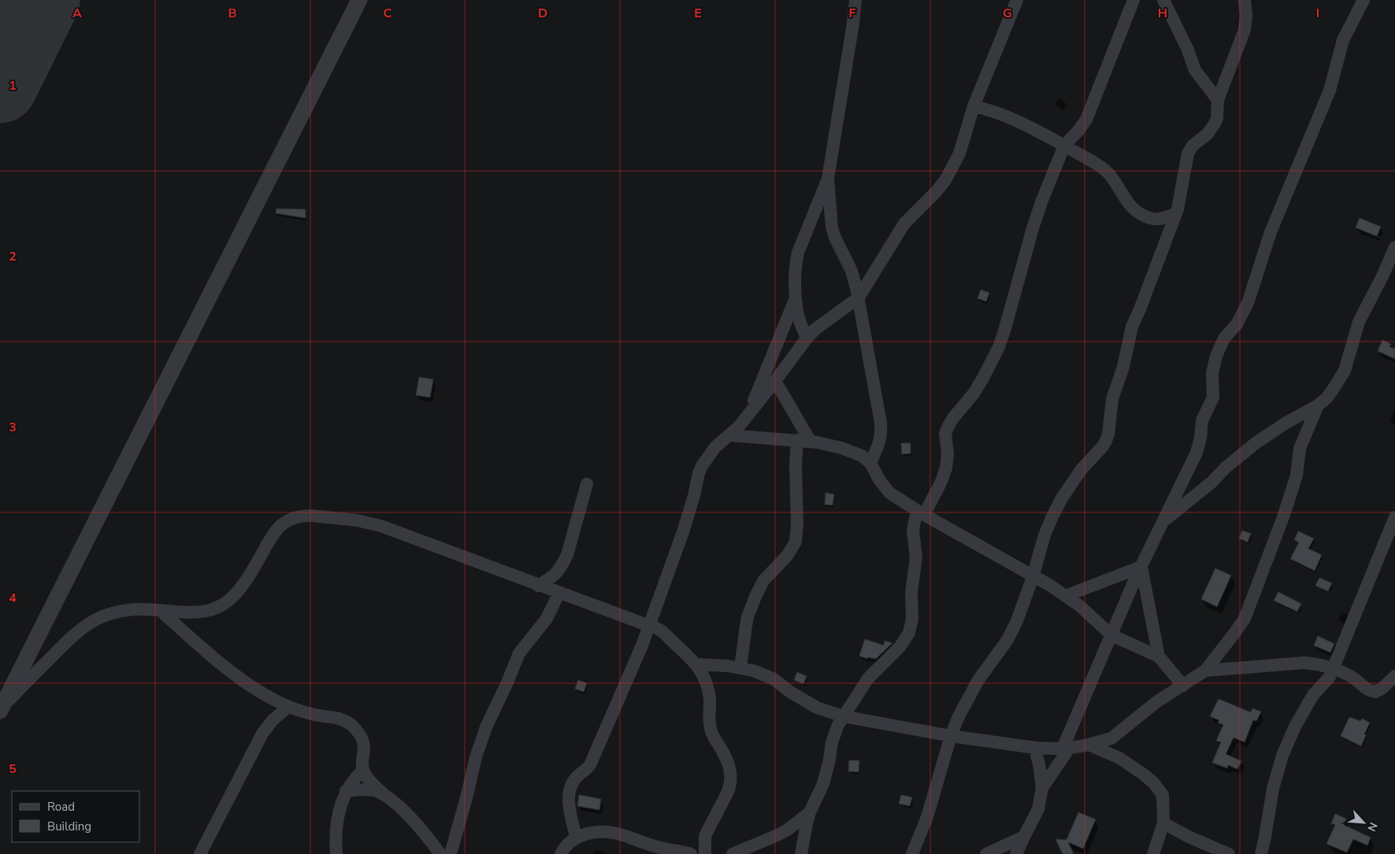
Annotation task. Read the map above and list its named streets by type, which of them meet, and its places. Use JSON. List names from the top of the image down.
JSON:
{
  "legend": ["Road", "Building"],
  "north": "bottom right",
  "grid": {
    "columns": [
      "A",
      "B",
      "C",
      "D",
      "E",
      "F",
      "G",
      "H",
      "I"
    ],
    "rows": [
      "1",
      "2",
      "3",
      "4",
      "5"
    ]
  }
}
